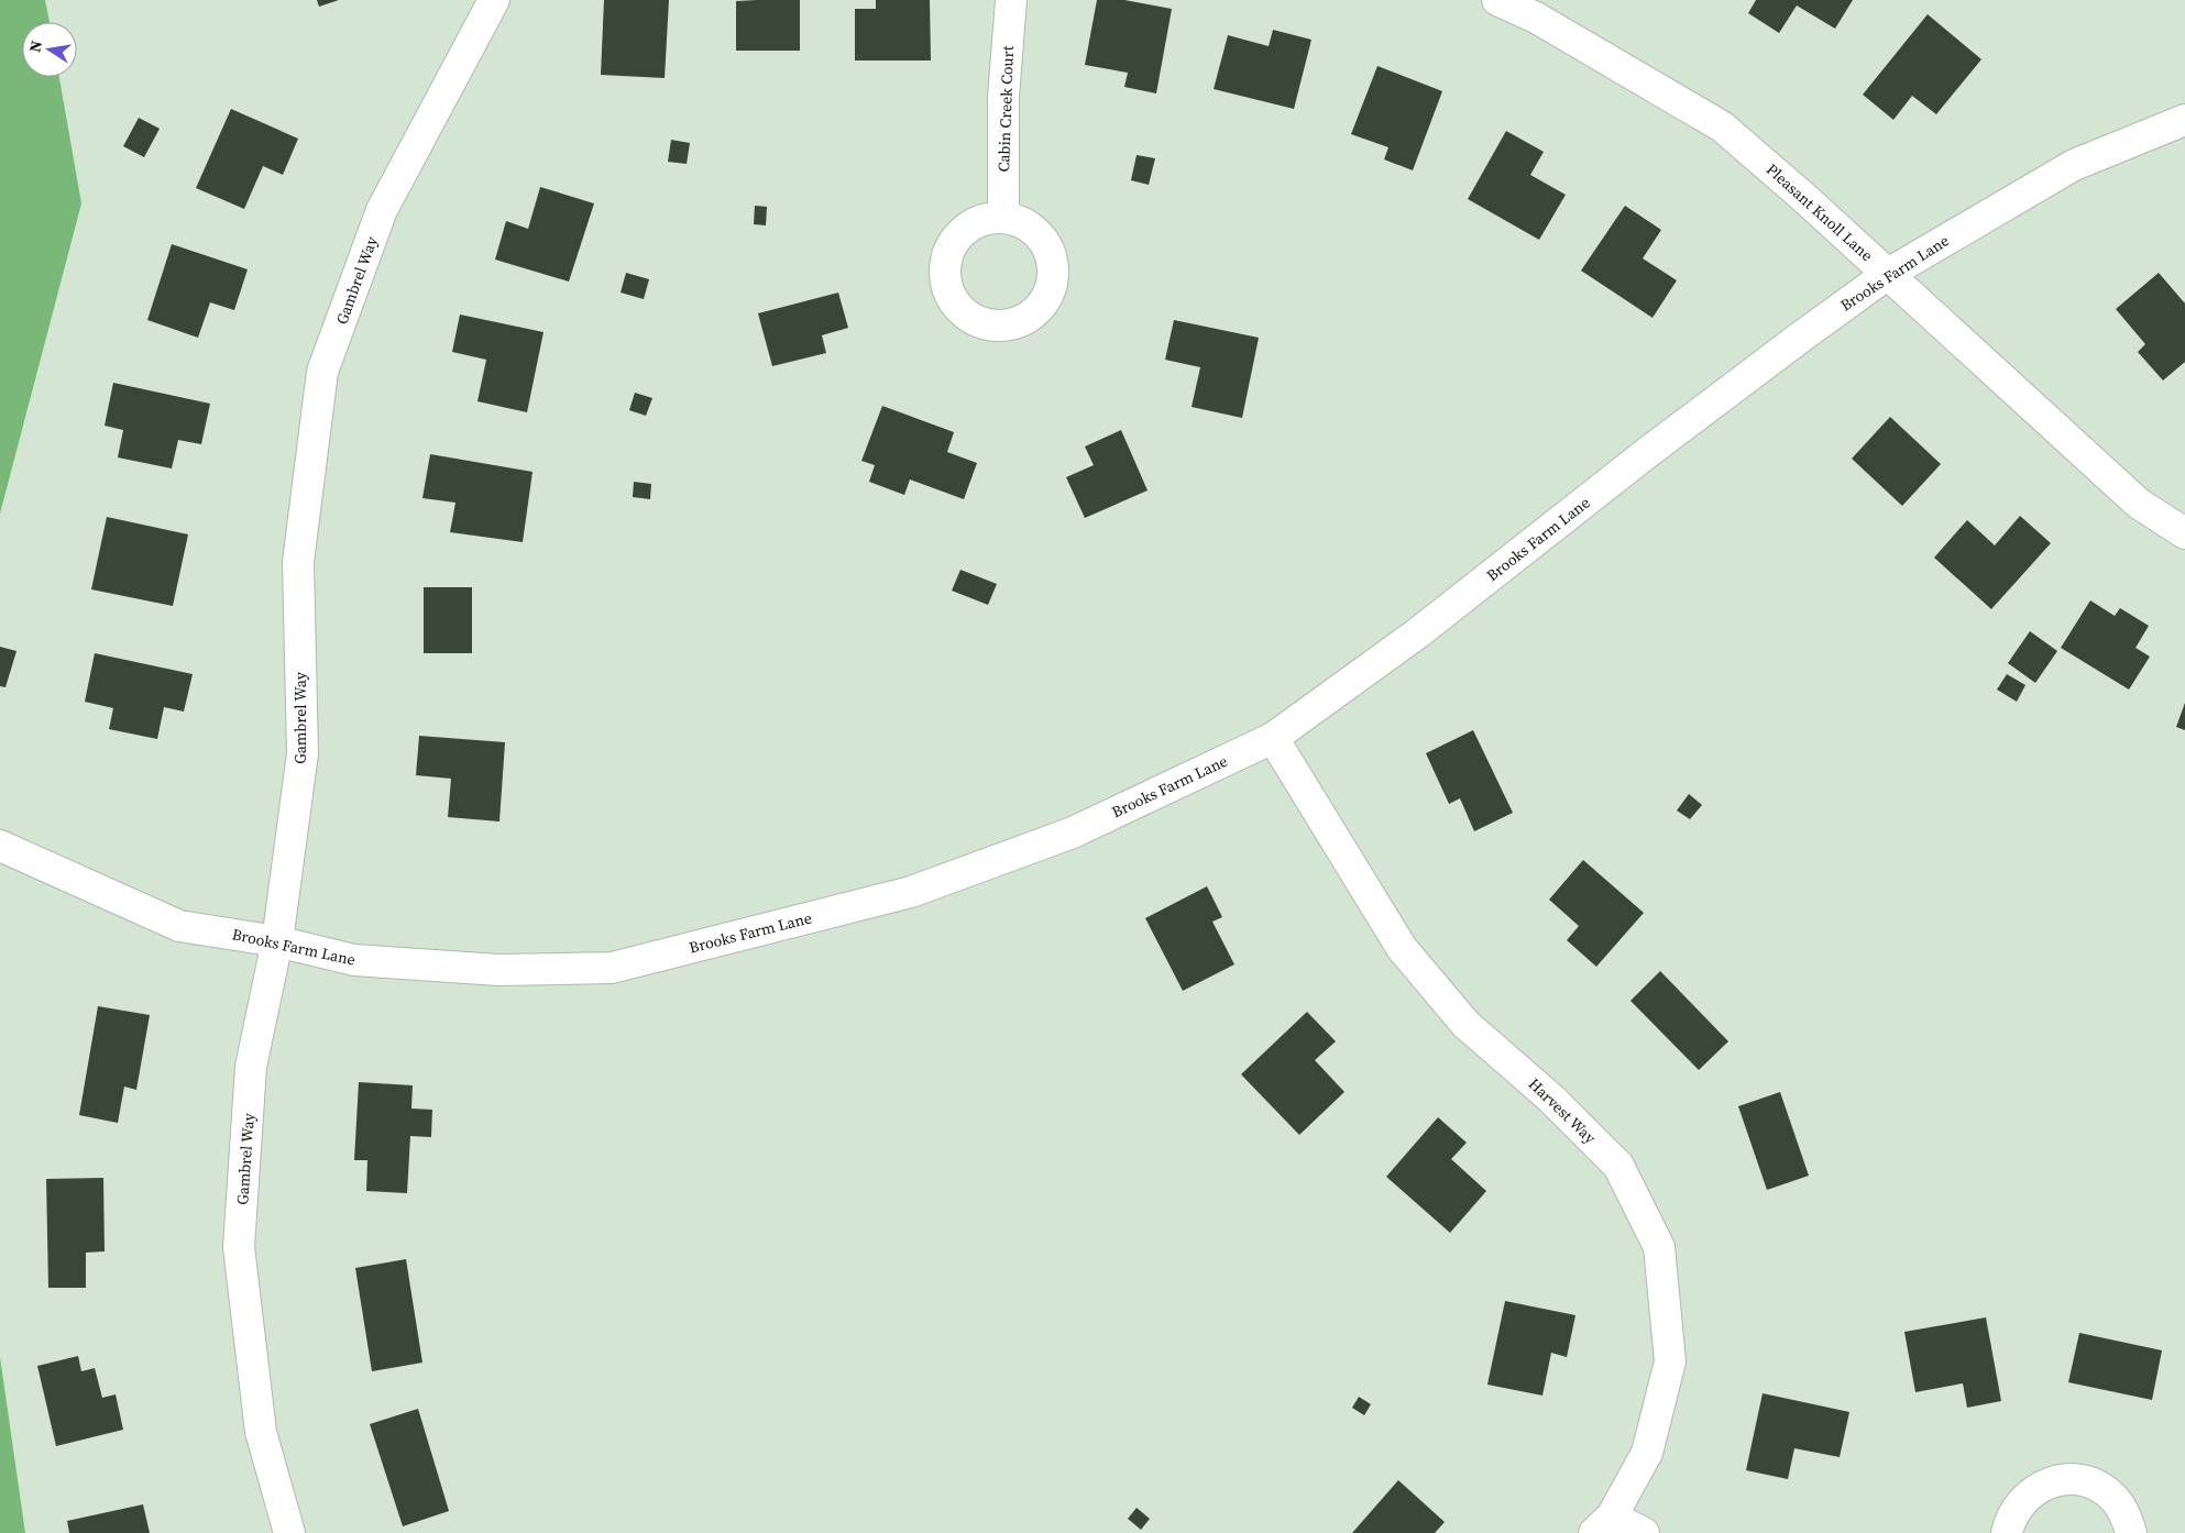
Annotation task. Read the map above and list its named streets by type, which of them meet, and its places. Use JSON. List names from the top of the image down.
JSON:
{
  "streets": {
    "street": [
      "Cabin Creek Court",
      "Pleasant Knoll Lane",
      "Brooks Farm Lane",
      "Gambrel Way",
      "Harvest Way"
    ]
  },
  "crossings": [
    ["Pleasant Knoll Lane", "Brooks Farm Lane"],
    ["Brooks Farm Lane", "Gambrel Way"],
    ["Brooks Farm Lane", "Harvest Way"]
  ],
  "north": "left"
}
